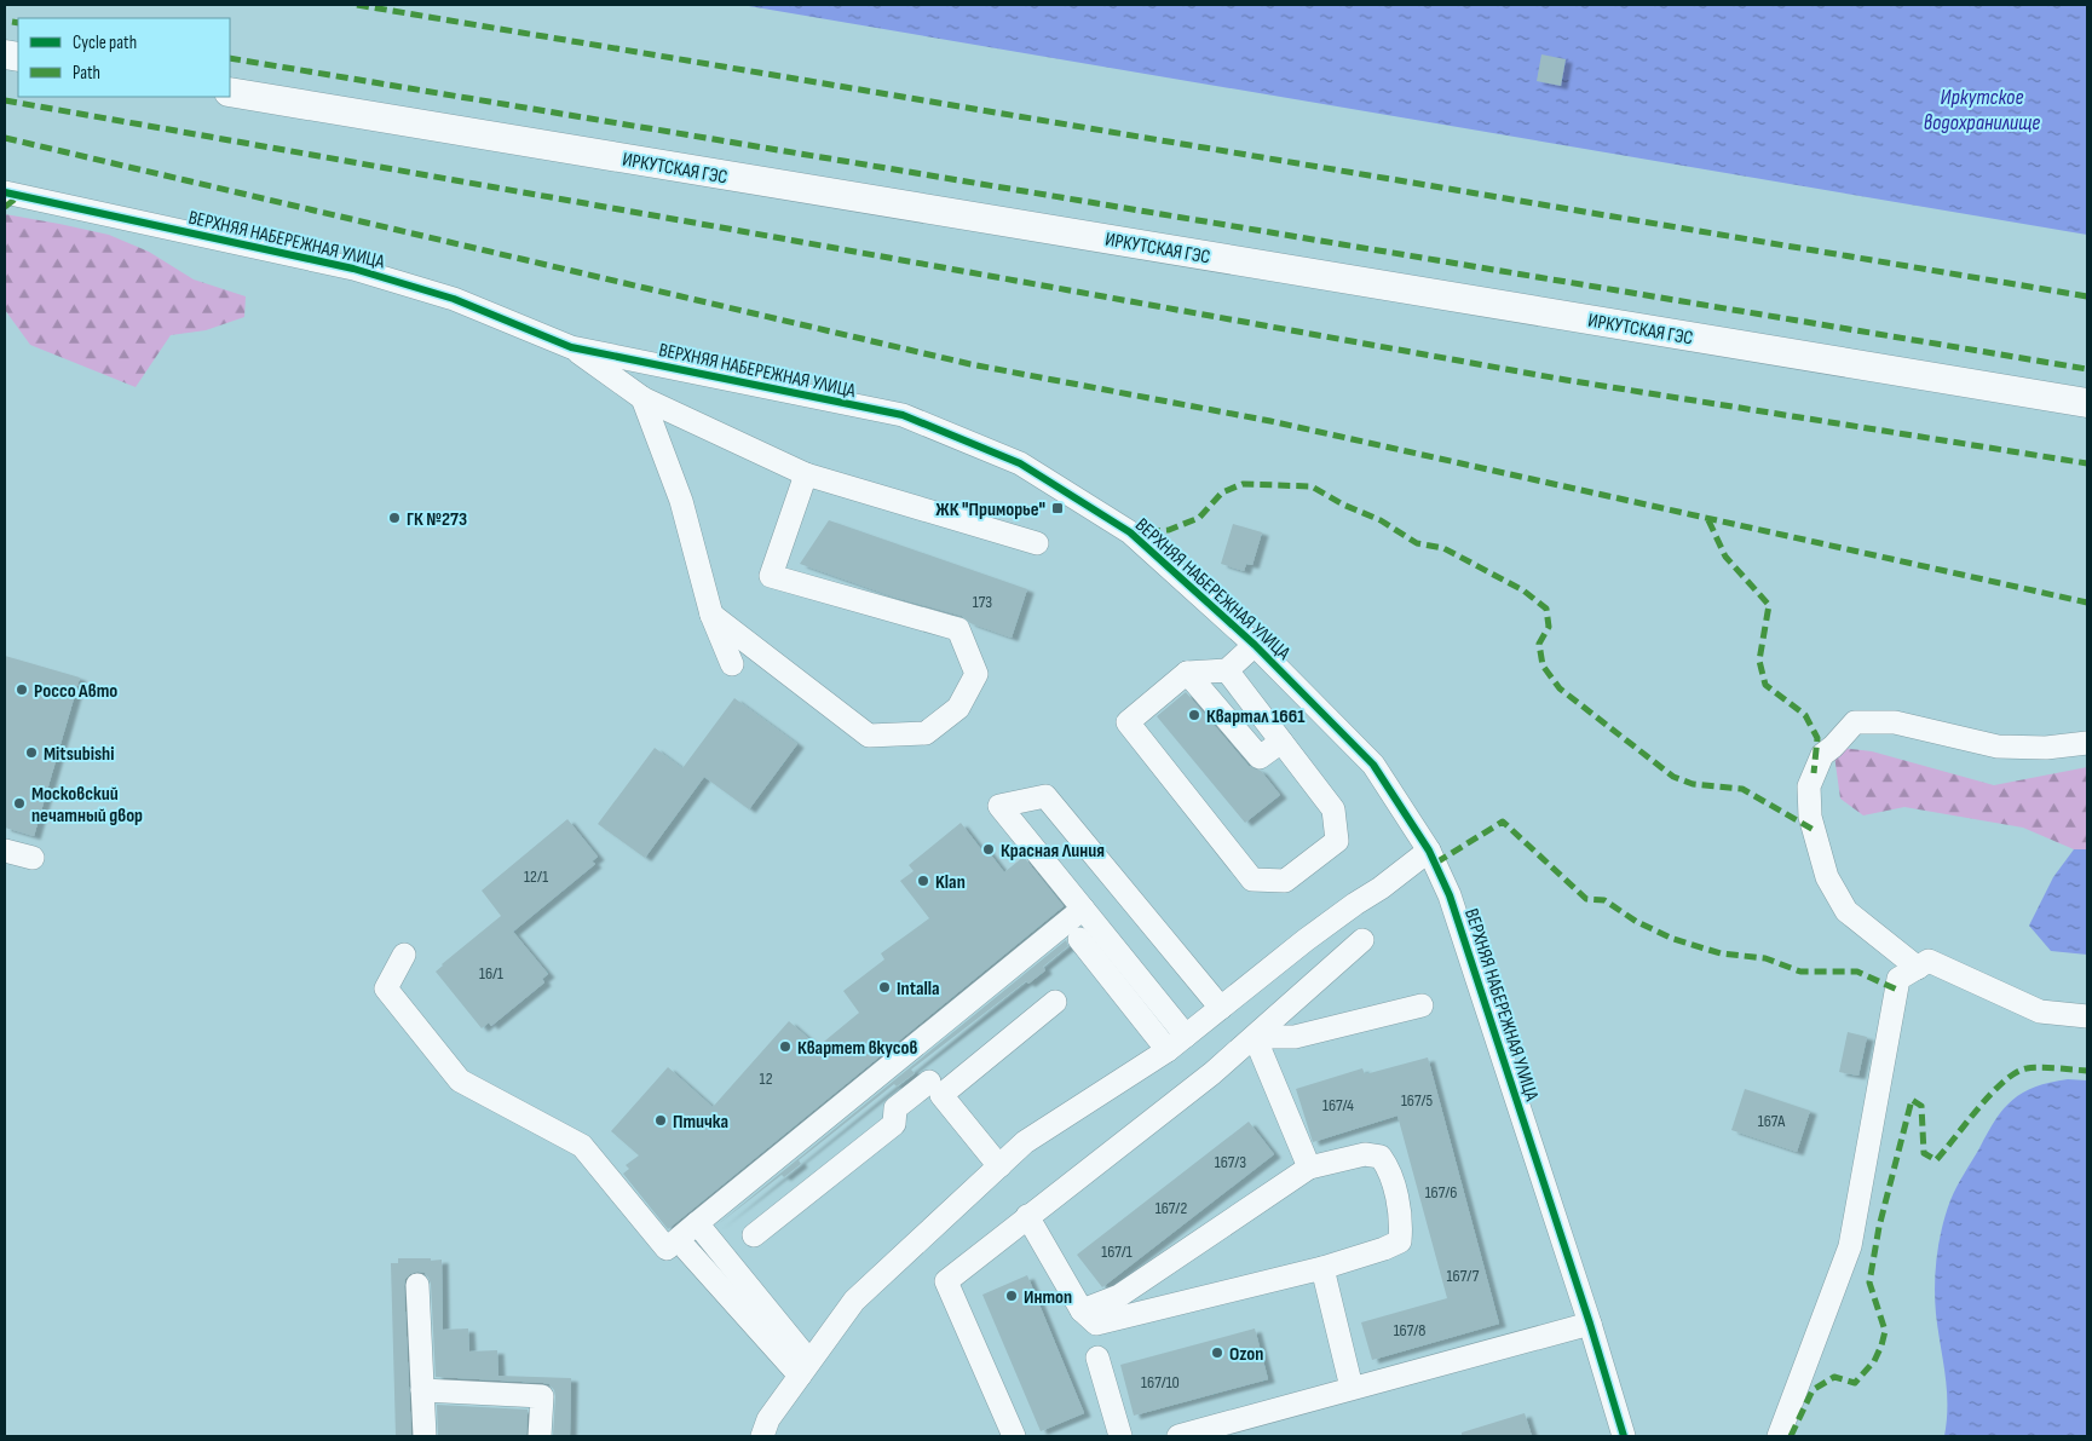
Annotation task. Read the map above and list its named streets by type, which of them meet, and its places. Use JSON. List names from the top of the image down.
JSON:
{
  "streets": {
    "main road": ["ИРКУТСКАЯ ГЭС"],
    "street": ["ВЕРХНЯЯ НАБЕРЕЖНАЯ УЛИЦА"]
  },
  "water": ["Иркутское водохранилище"],
  "places": {
    "transit": ["ЖК \"Приморье\""],
    "other": [
      "ГК №273",
      "Россо Авто",
      "Квартал 1661",
      "Mitsubishi",
      "Московский печатный двор",
      "Красная Линия",
      "Klan",
      "Intalla",
      "Квартет вкусов",
      "Птичка",
      "Интоп",
      "Ozon"
    ]
  },
  "house_numbers": [
    "173",
    "12/1",
    "16/1",
    "12",
    "167/5",
    "167/4",
    "167А",
    "167/3",
    "167/6",
    "167/2",
    "167/1",
    "167/7",
    "167/8",
    "167/10"
  ],
  "legend": ["Cycle path", "Path"]
}
